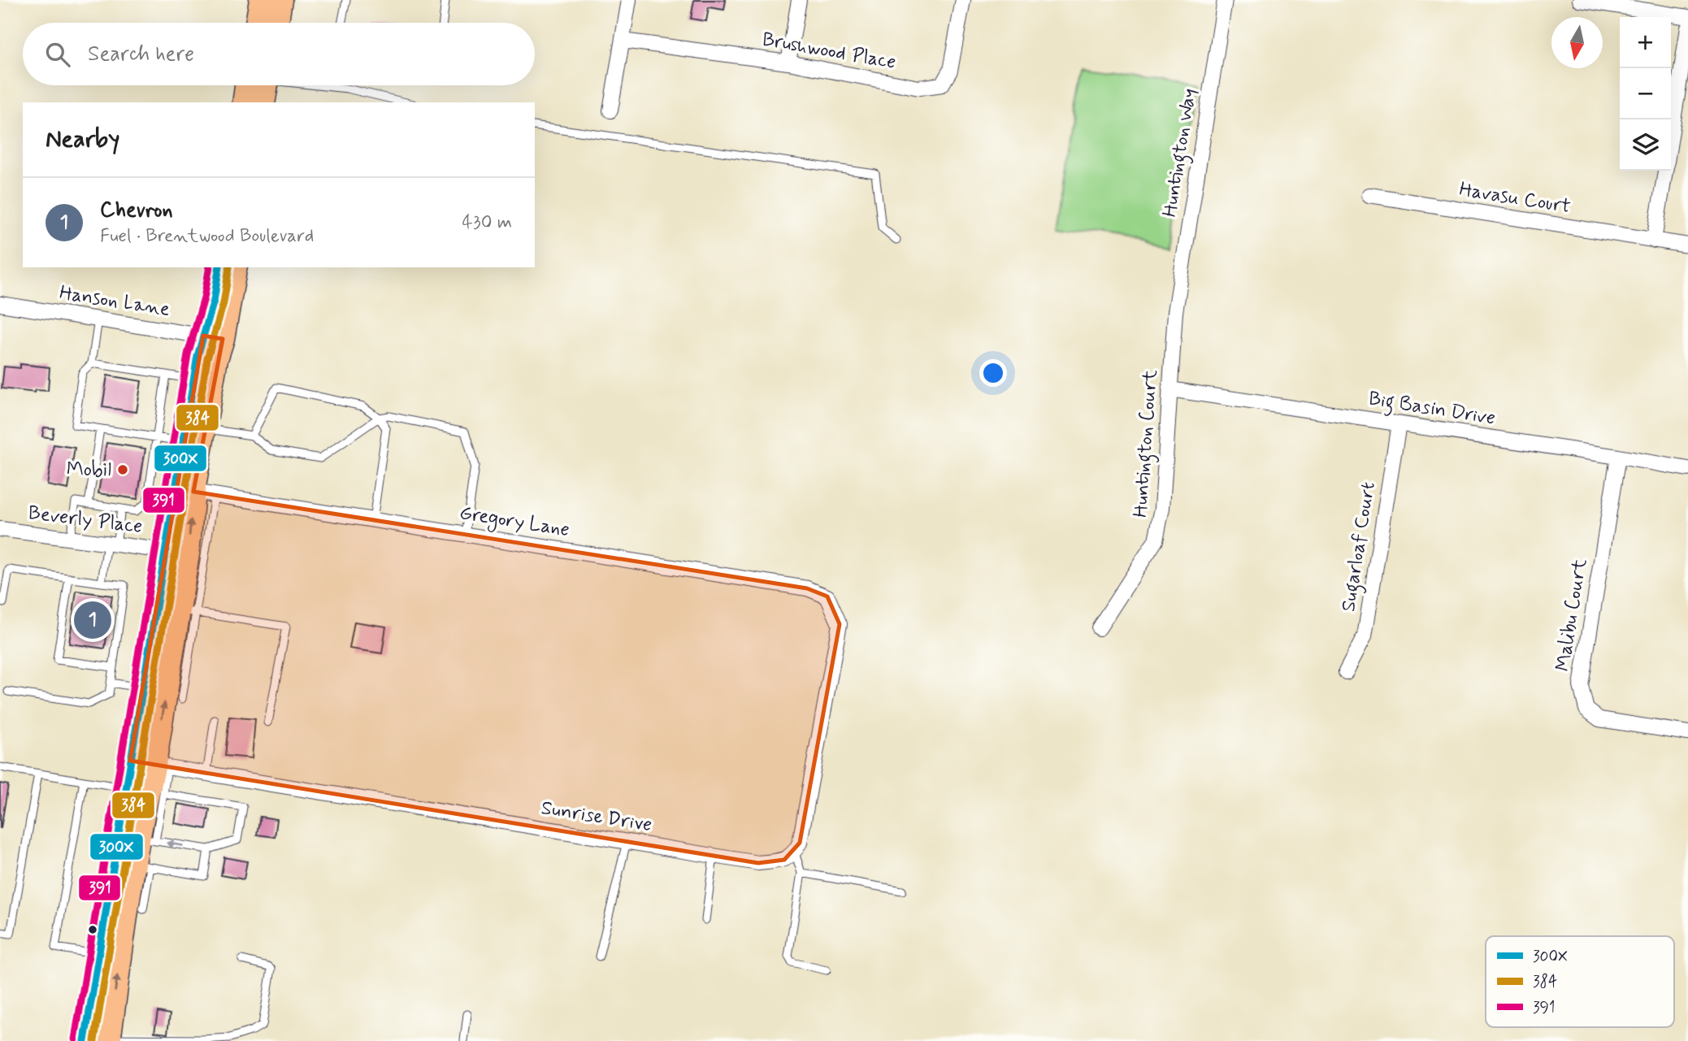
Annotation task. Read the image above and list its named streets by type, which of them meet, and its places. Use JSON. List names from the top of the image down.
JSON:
{
  "streets": {
    "street": [
      "Brushwood Place",
      "Huntington Way",
      "Havasu Court",
      "Hanson Lane",
      "Big Basin Drive",
      "Huntington Court",
      "Beverly Place",
      "Gregory Lane",
      "Sugarloaf Court",
      "Malibu Court",
      "Sunrise Drive"
    ]
  },
  "crossings": [
    ["Huntington Way", "Huntington Court"],
    ["Big Basin Drive", "Huntington Court"],
    ["Big Basin Drive", "Sugarloaf Court"],
    ["Big Basin Drive", "Malibu Court"],
    ["Gregory Lane", "Sunrise Drive"]
  ],
  "places": ["Mobil"],
  "lines": ["transit line 300X", "transit line 384", "transit line 391"],
  "legend": ["300X", "384", "391"],
  "north": "bottom",
  "page": {
    "map_buttons": ["+", "−"],
    "search": "Search here",
    "heading": "Nearby",
    "list": [
      {
        "mark": "1",
        "name": "Chevron",
        "note": "Fuel · Brentwood Boulevard",
        "value": "430 m"
      }
    ],
    "pins": "1"
  }
}
